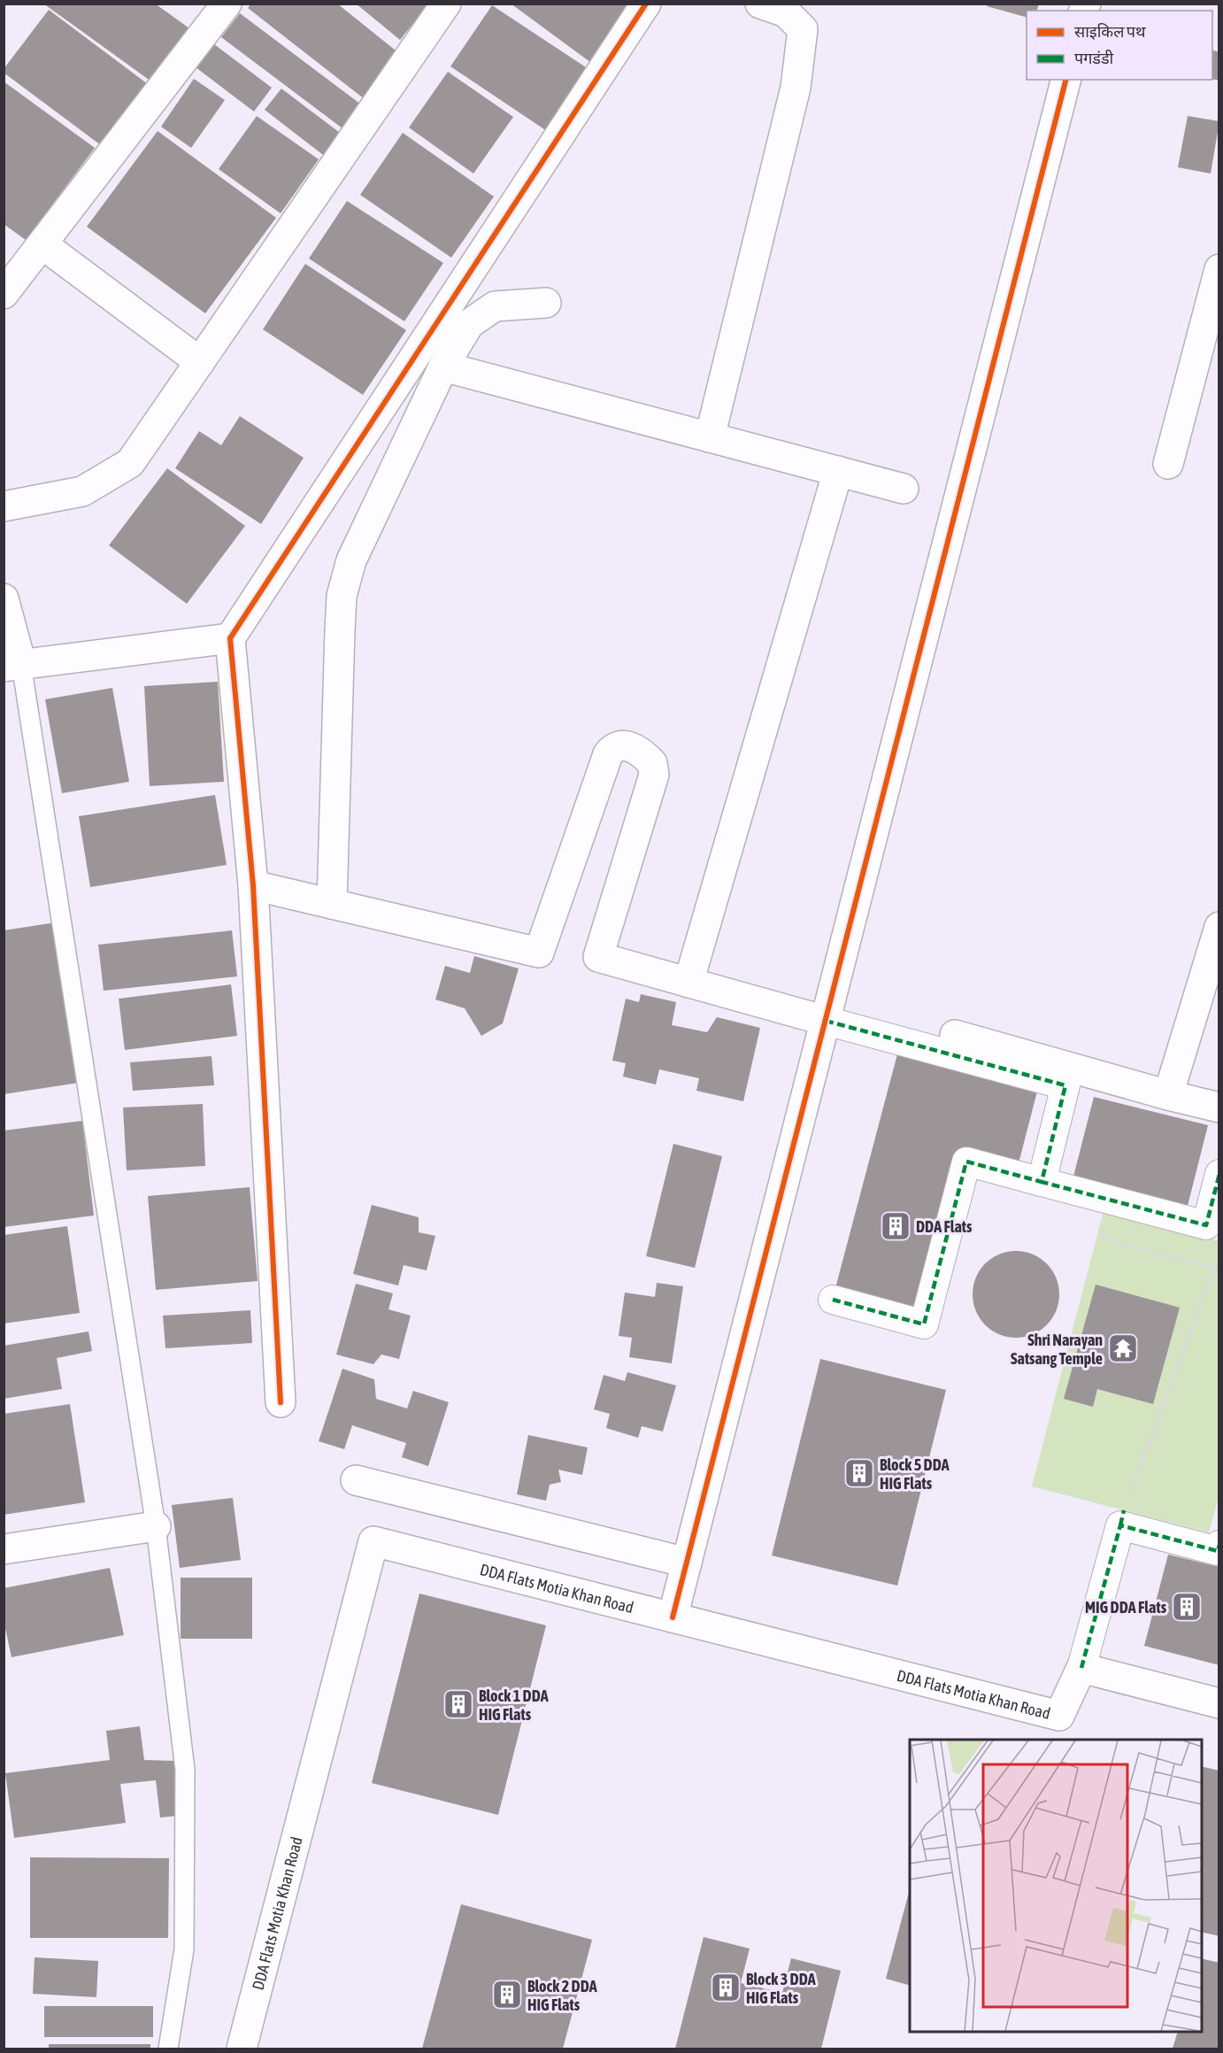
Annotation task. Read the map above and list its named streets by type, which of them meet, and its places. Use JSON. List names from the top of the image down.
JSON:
{
  "streets": {
    "street": ["DDA Flats Motia Khan Road"]
  },
  "places": {
    "building": [
      "DDA Flats",
      "Block 5 DDA HIG Flats",
      "MIG DDA Flats",
      "Block 1 DDA HIG Flats",
      "Block 3 DDA HIG Flats",
      "Block 2 DDA HIG Flats"
    ],
    "temple": ["Shri Narayan Satsang Temple"]
  },
  "legend": ["साइकिल पथ", "पगडंडी"]
}
